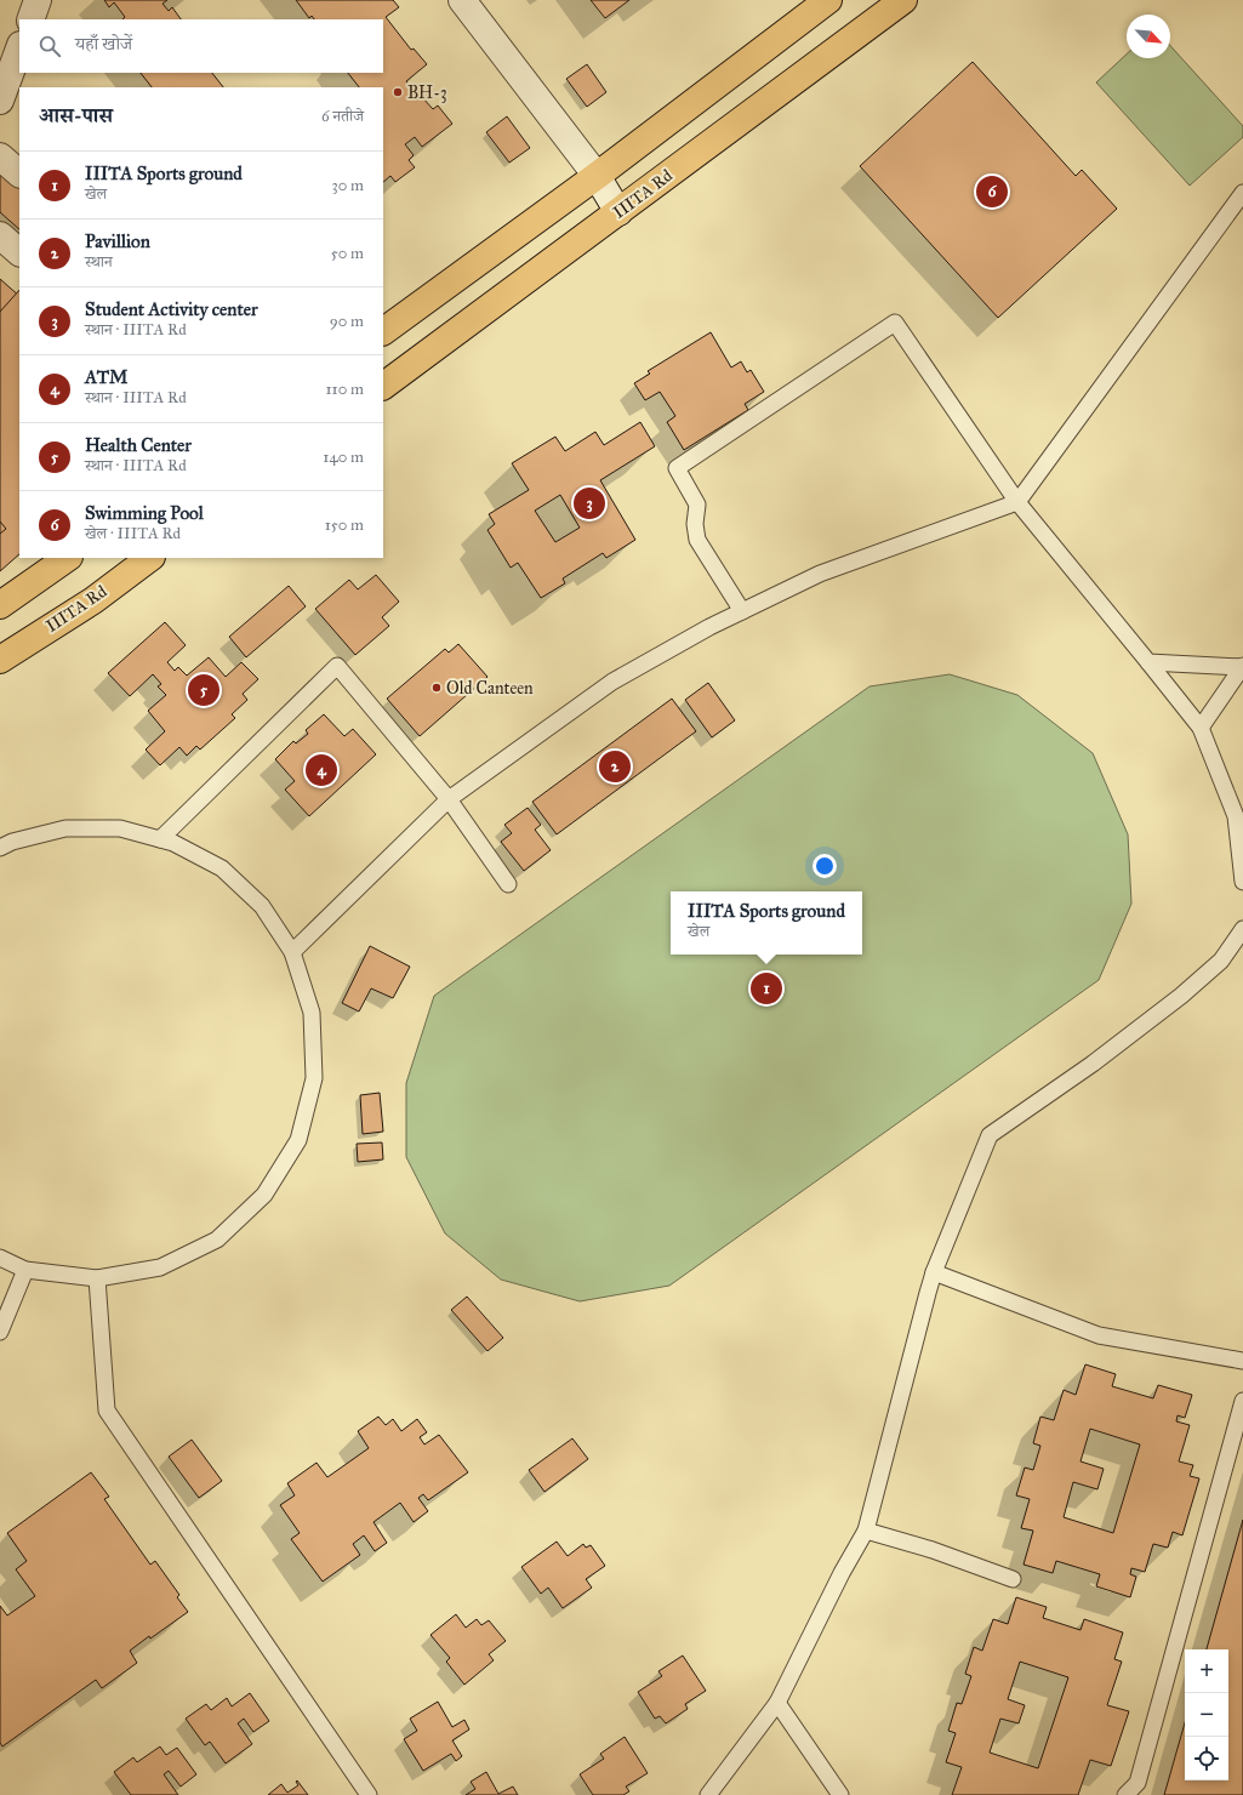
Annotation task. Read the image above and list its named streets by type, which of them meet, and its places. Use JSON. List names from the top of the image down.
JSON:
{
  "streets": {
    "main road": ["IIITA Rd"]
  },
  "places": ["BH-3", "Old Canteen"],
  "north": "bottom right",
  "page": {
    "search": "यहाँ खोजें",
    "heading": ["आस-पास", "6 नतीजे"],
    "list": [
      {
        "mark": "1",
        "name": "IIITA Sports ground",
        "note": "खेल",
        "value": "30 m"
      },
      {
        "mark": "2",
        "name": "Pavillion",
        "note": "स्थान",
        "value": "50 m"
      },
      {
        "mark": "3",
        "name": "Student Activity center",
        "note": "स्थान · IIITA Rd",
        "value": "90 m"
      },
      {
        "mark": "4",
        "name": "ATM",
        "note": "स्थान · IIITA Rd",
        "value": "110 m"
      },
      {
        "mark": "5",
        "name": "Health Center",
        "note": "स्थान · IIITA Rd",
        "value": "140 m"
      },
      {
        "mark": "6",
        "name": "Swimming Pool",
        "note": "खेल · IIITA Rd",
        "value": "150 m"
      }
    ],
    "pins": [
      "6",
      "3",
      "5",
      "2",
      "4",
      "1"
    ],
    "popup": ["IIITA Sports ground", "खेल"],
    "map_buttons": ["+", "−"]
  }
}
